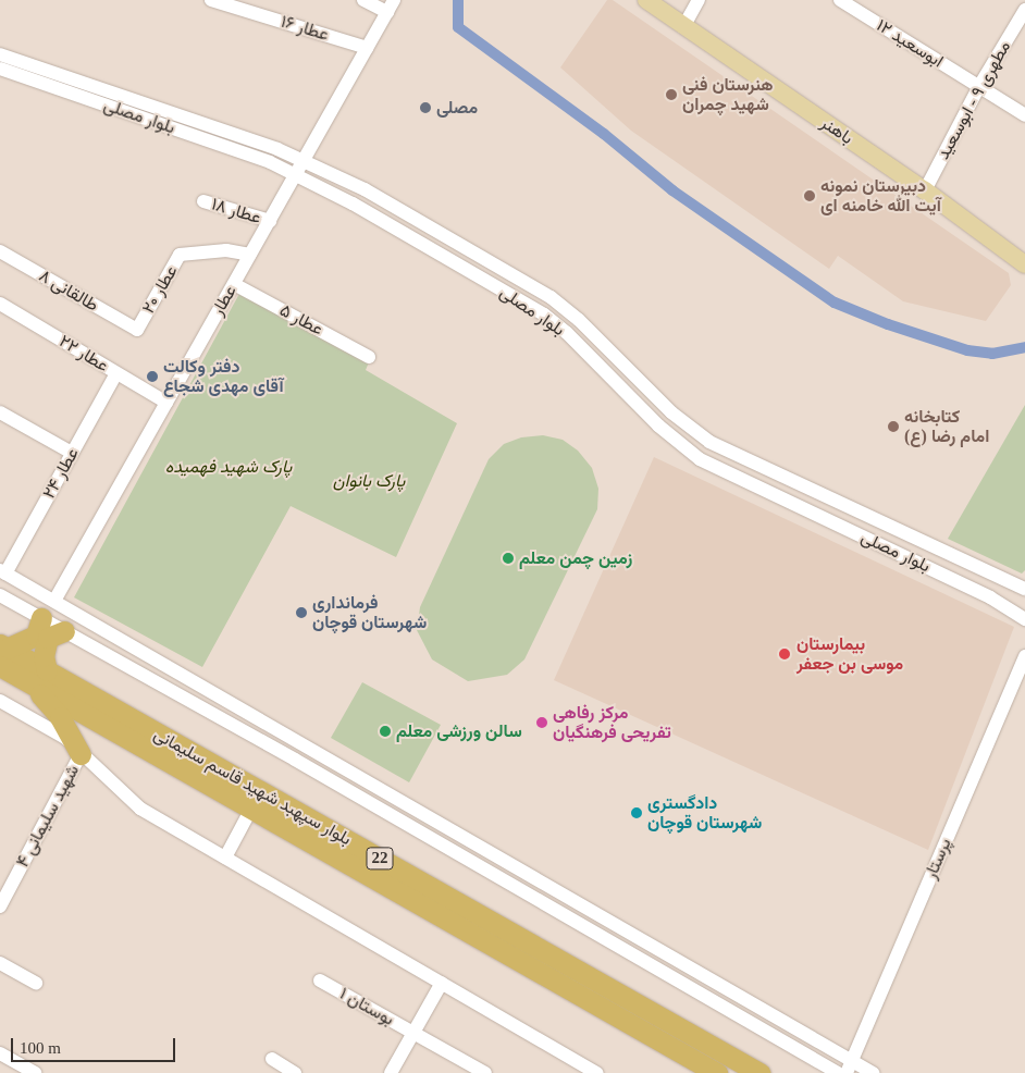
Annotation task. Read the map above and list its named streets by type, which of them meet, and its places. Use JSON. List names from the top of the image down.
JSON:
{
  "streets": {
    "highway": ["بلوار سپهبد شهید قاسم سلیمانی", "22"],
    "main road": ["باهنر"],
    "street": [
      "عطار ۱۶",
      "ابوسعید ۱۲",
      "مطهری ۹ - ابوسعید",
      "بلوار مصلی",
      "عطار ۱۸",
      "عطار ۲۰",
      "طالقانی ۸",
      "عطار",
      "عطار ۵",
      "عطار ۲۲",
      "عطار ۲۴",
      "شهید سلیمانی ۴",
      "پرستار",
      "بوستان ۱"
    ]
  },
  "crossings": [
    ["عطار ۱۶", "عطار"],
    ["ابوسعید ۱۲", "مطهری ۹ - ابوسعید"],
    ["مطهری ۹ - ابوسعید", "باهنر"],
    ["بلوار مصلی", "عطار"],
    ["عطار ۱۸", "عطار"],
    ["عطار ۲۰", "طالقانی ۸"],
    ["عطار ۲۰", "عطار"],
    ["عطار", "عطار ۵"],
    ["عطار", "عطار ۲۲"],
    ["عطار ۲۲", "عطار ۲۴"]
  ],
  "parks": ["پارک شهید فهمیده", "پارک بانوان"],
  "places": [
    "هنرستان فنی شهید چمران",
    "مصلی",
    "دبیرستان نمونه آیت الله خامنه ای",
    "دفتر وکالت آقای مهدی شجاع",
    "کتابخانه امام رضا (ع)",
    "زمین چمن معلم",
    "فرمانداری شهرستان قوچان",
    "بیمارستان موسی بن جعفر",
    "مرکز رفاهی تفریحی فرهنگیان",
    "سالن ورزشی معلم",
    "دادگستری شهرستان قوچان"
  ],
  "scale_bar": "100 m"
}
